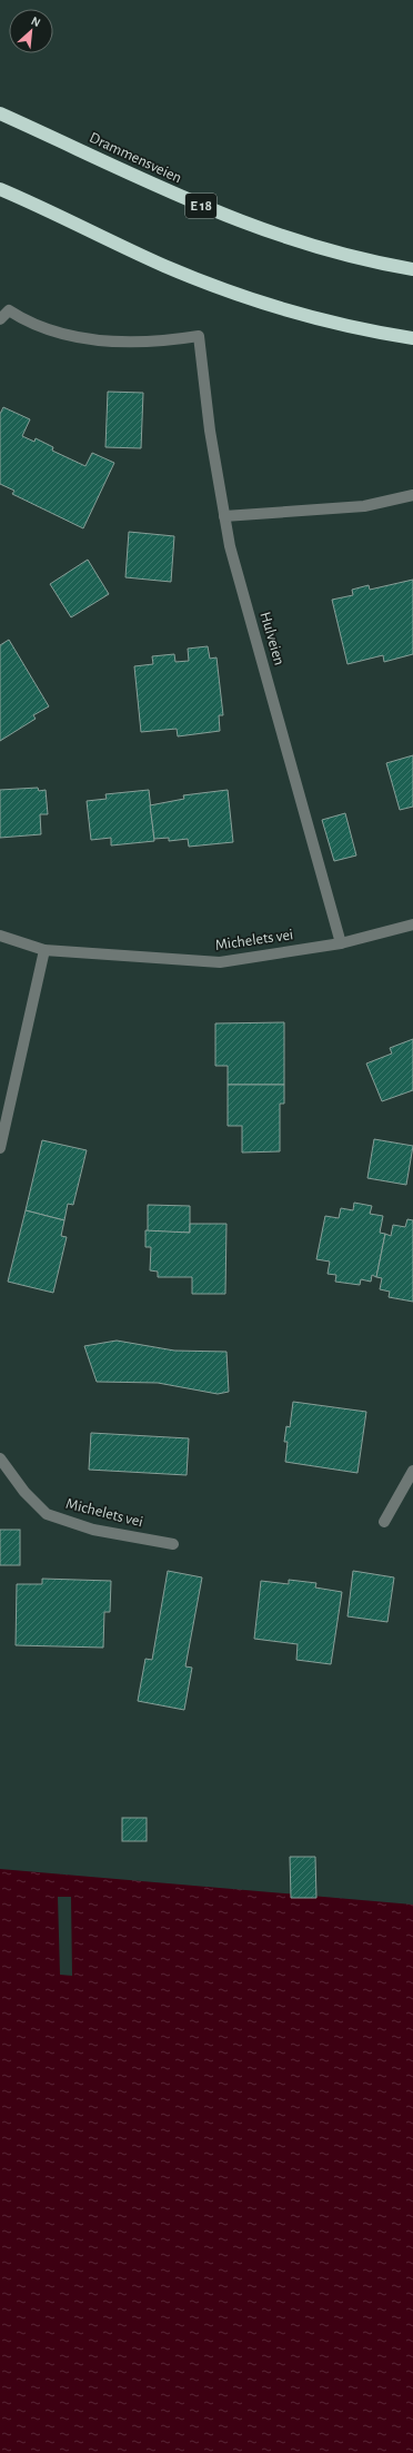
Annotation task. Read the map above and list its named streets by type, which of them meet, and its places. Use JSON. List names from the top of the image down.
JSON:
{
  "streets": {
    "highway": ["Drammensveien", "E 18"],
    "street": ["Hulveien", "Michelets vei"]
  },
  "crossings": [
    ["Hulveien", "Michelets vei"]
  ],
  "north": "top right"
}
